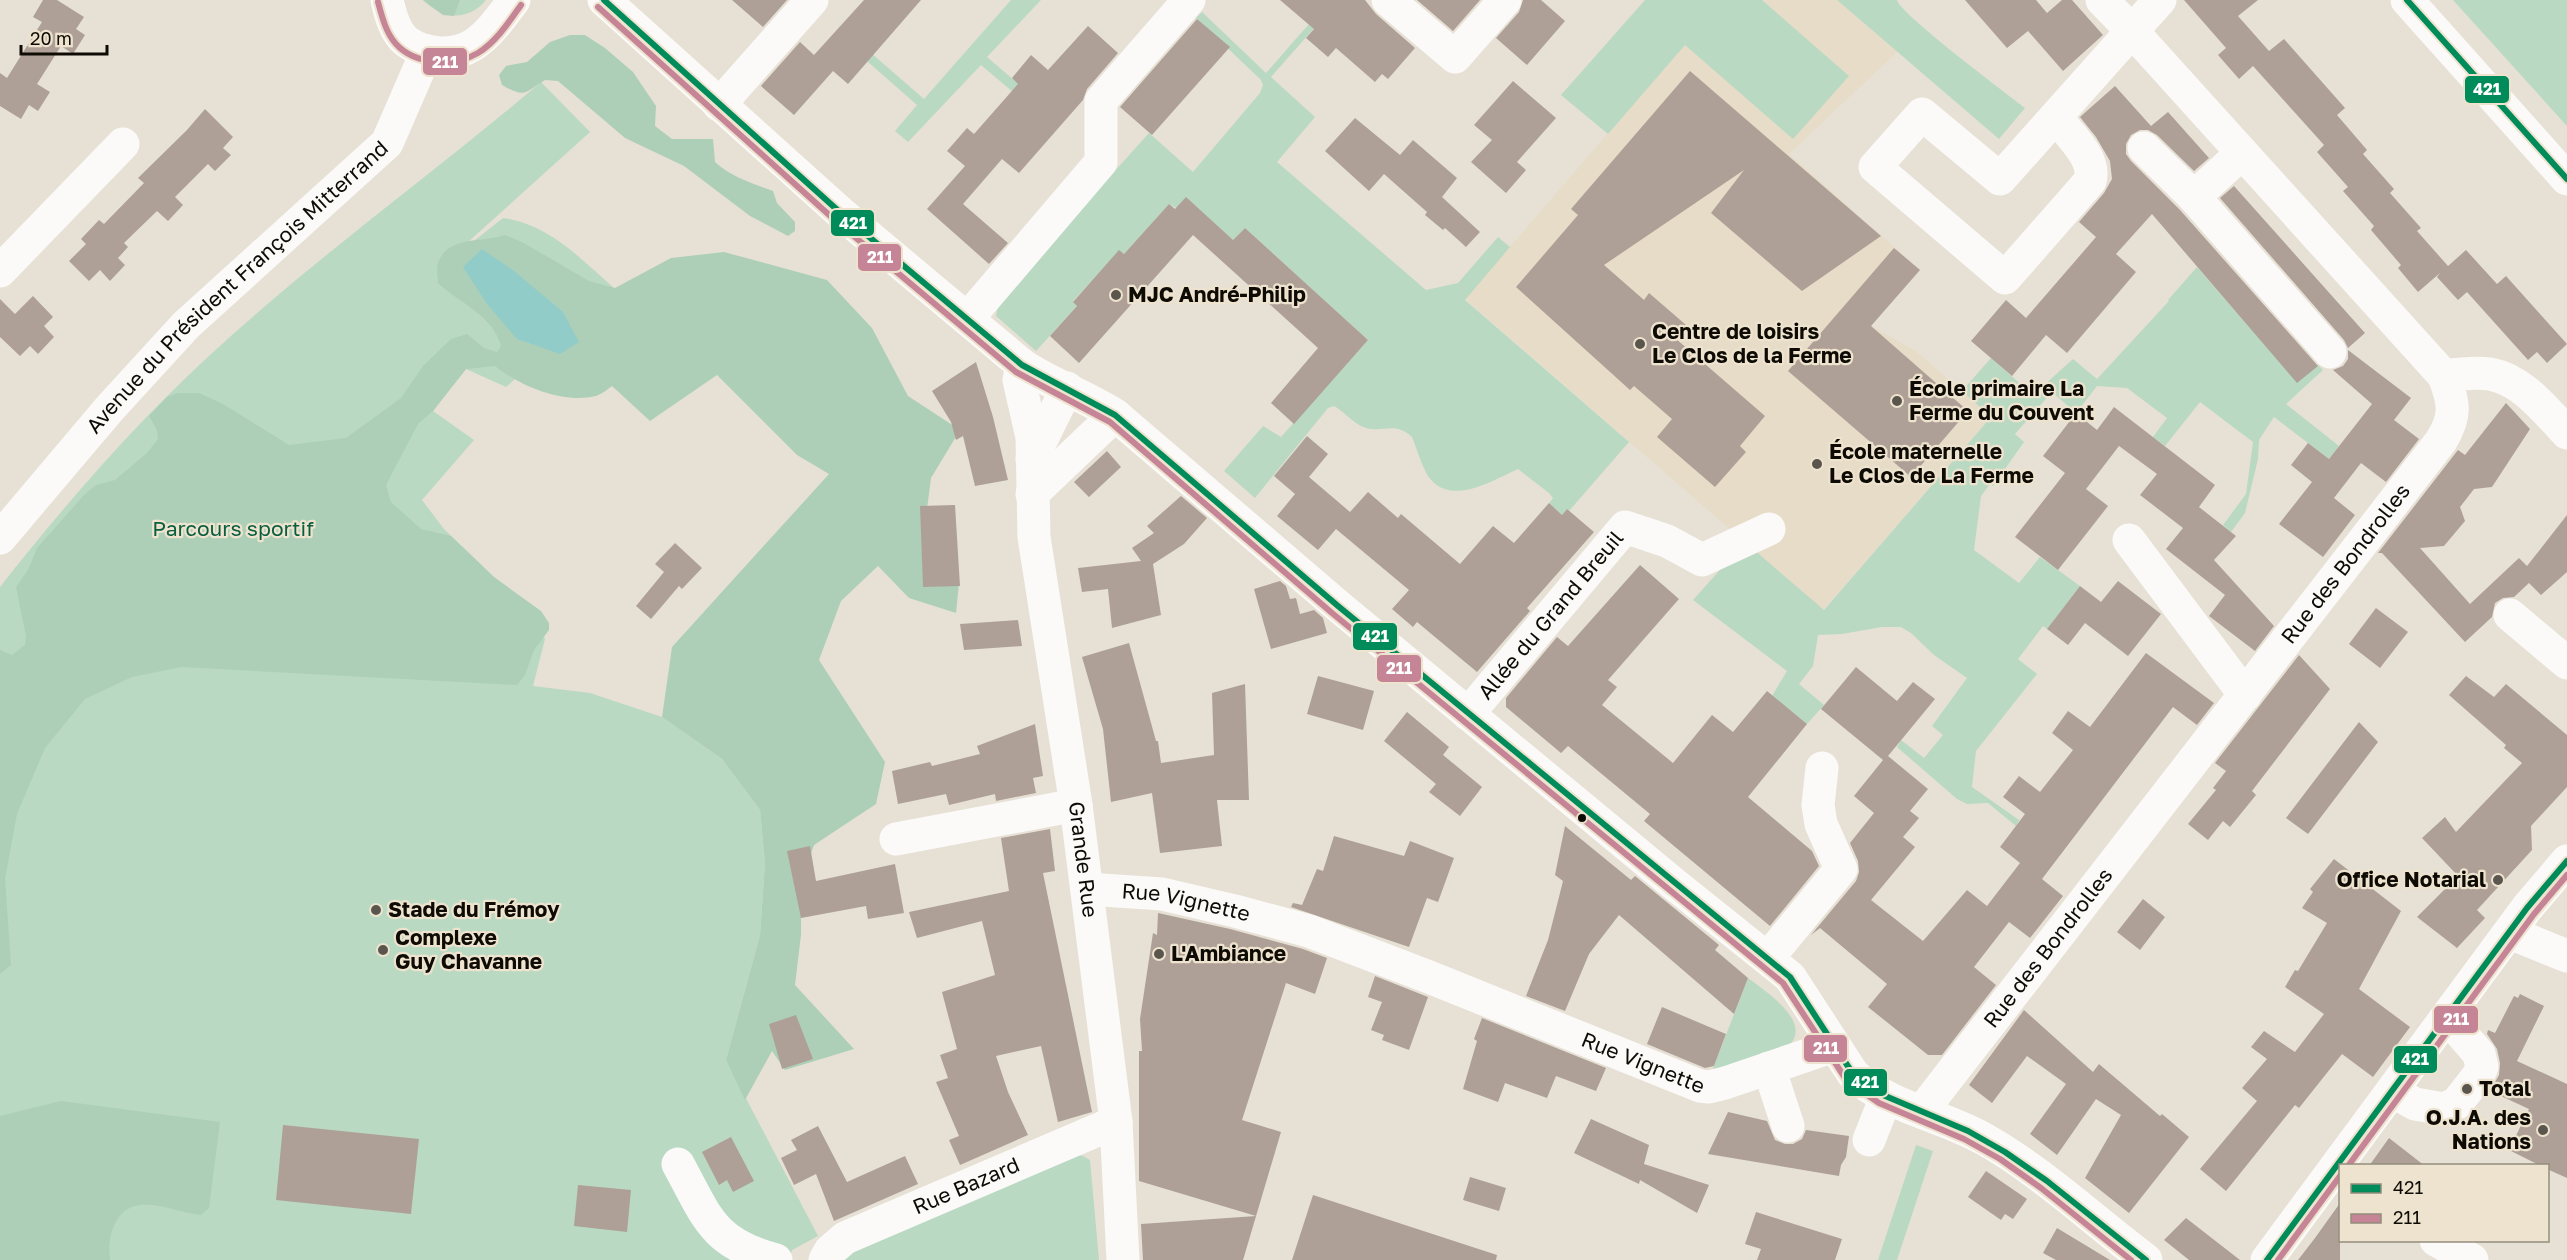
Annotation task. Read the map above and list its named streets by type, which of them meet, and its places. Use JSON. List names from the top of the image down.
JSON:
{
  "streets": {
    "street": [
      "Avenue du Président François Mitterrand",
      "Rue des Bondrolles",
      "Allée du Grand Breuil",
      "Grande Rue",
      "Rue Vignette",
      "Rue Bazard"
    ]
  },
  "crossings": [
    ["Grande Rue", "Rue Vignette"],
    ["Grande Rue", "Rue Bazard"]
  ],
  "parks": ["Parcours sportif"],
  "places": [
    "MJC André-Philip",
    "Centre de loisirs Le Clos de la Ferme",
    "École primaire La Ferme du Couvent",
    "École maternelle Le Clos de La Ferme",
    "Office Notarial",
    "Stade du Frémoy",
    "Complexe Guy Chavanne",
    "L'Ambiance",
    "Total",
    "O.J.A. des Nations"
  ],
  "lines": ["transit line 421", "transit line 211"],
  "legend": ["421", "211"],
  "scale_bar": "20 m"
}
